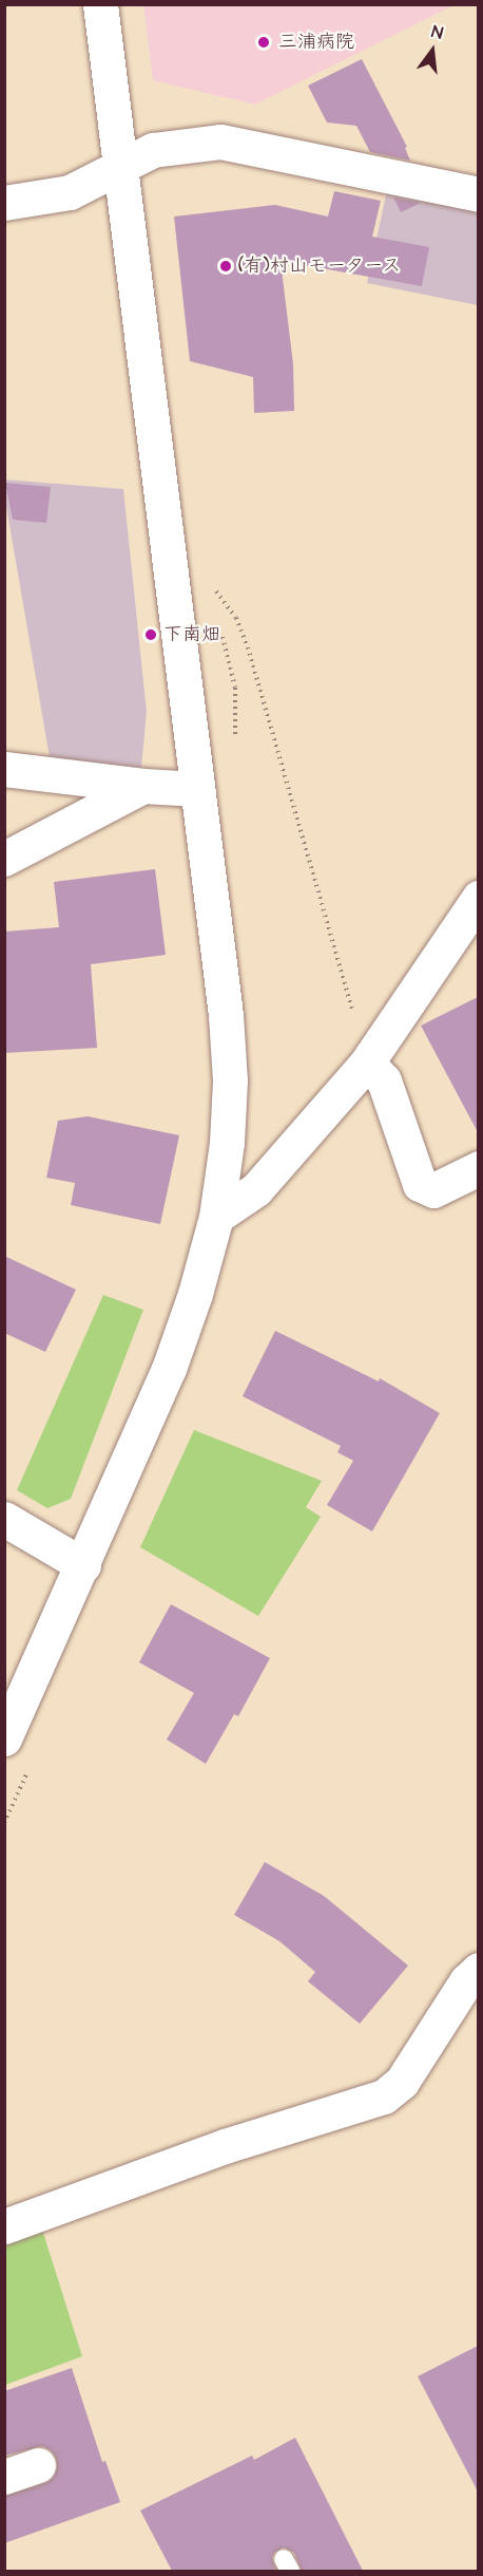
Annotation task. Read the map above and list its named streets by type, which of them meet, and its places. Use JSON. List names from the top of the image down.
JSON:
{
  "places": ["三浦病院", "(有)村山モータース", "下南畑"],
  "north": "top"
}
